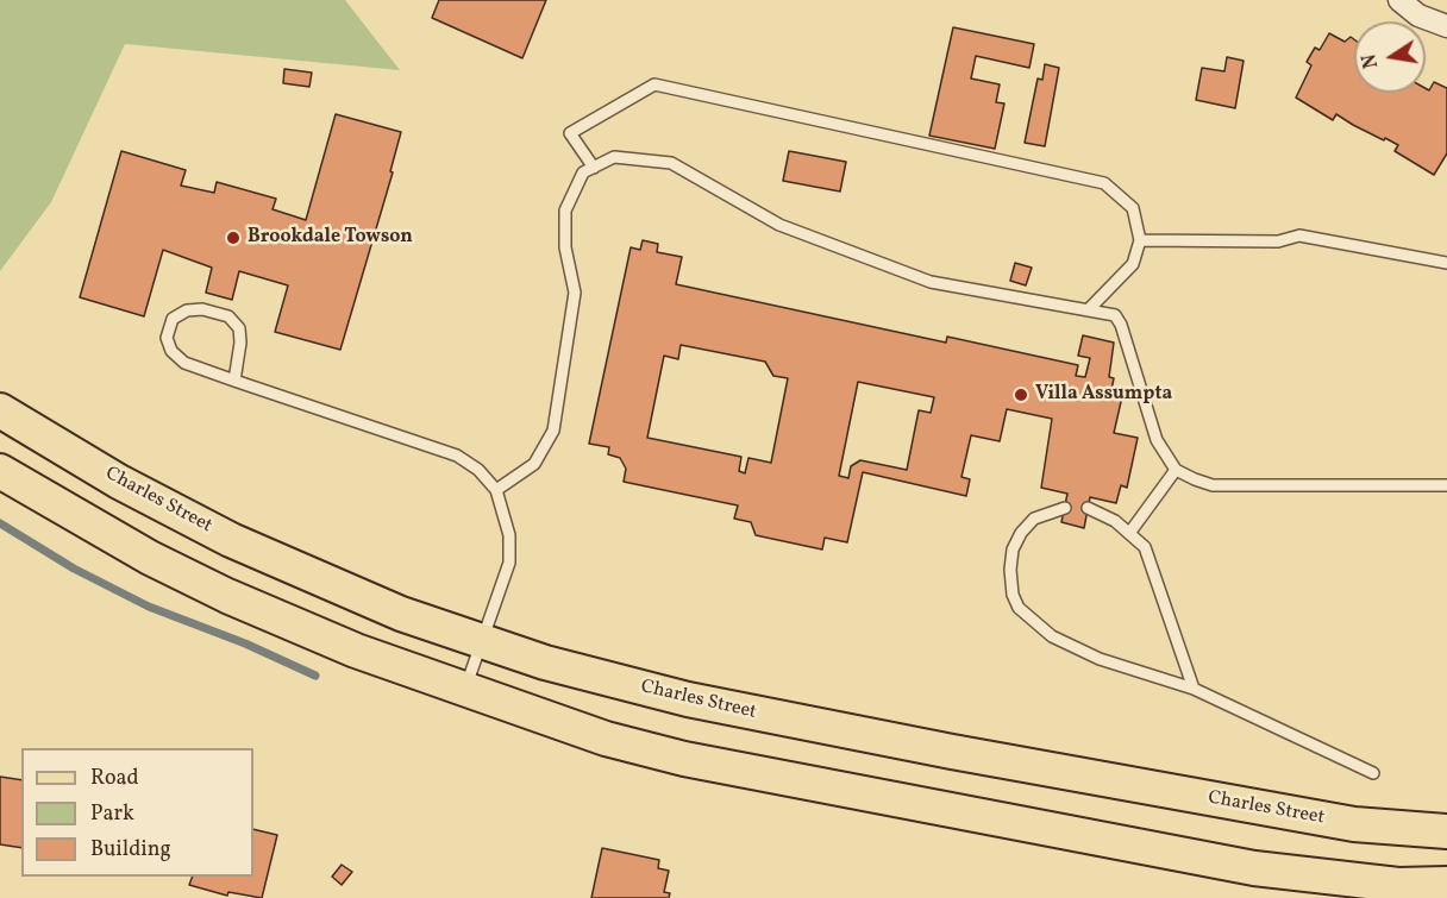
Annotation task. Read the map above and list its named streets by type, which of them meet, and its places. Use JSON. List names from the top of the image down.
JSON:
{
  "streets": {
    "main road": ["Charles Street"]
  },
  "places": ["Brookdale Towson", "Villa Assumpta"],
  "legend": ["Road", "Park", "Building"],
  "north": "left"
}
